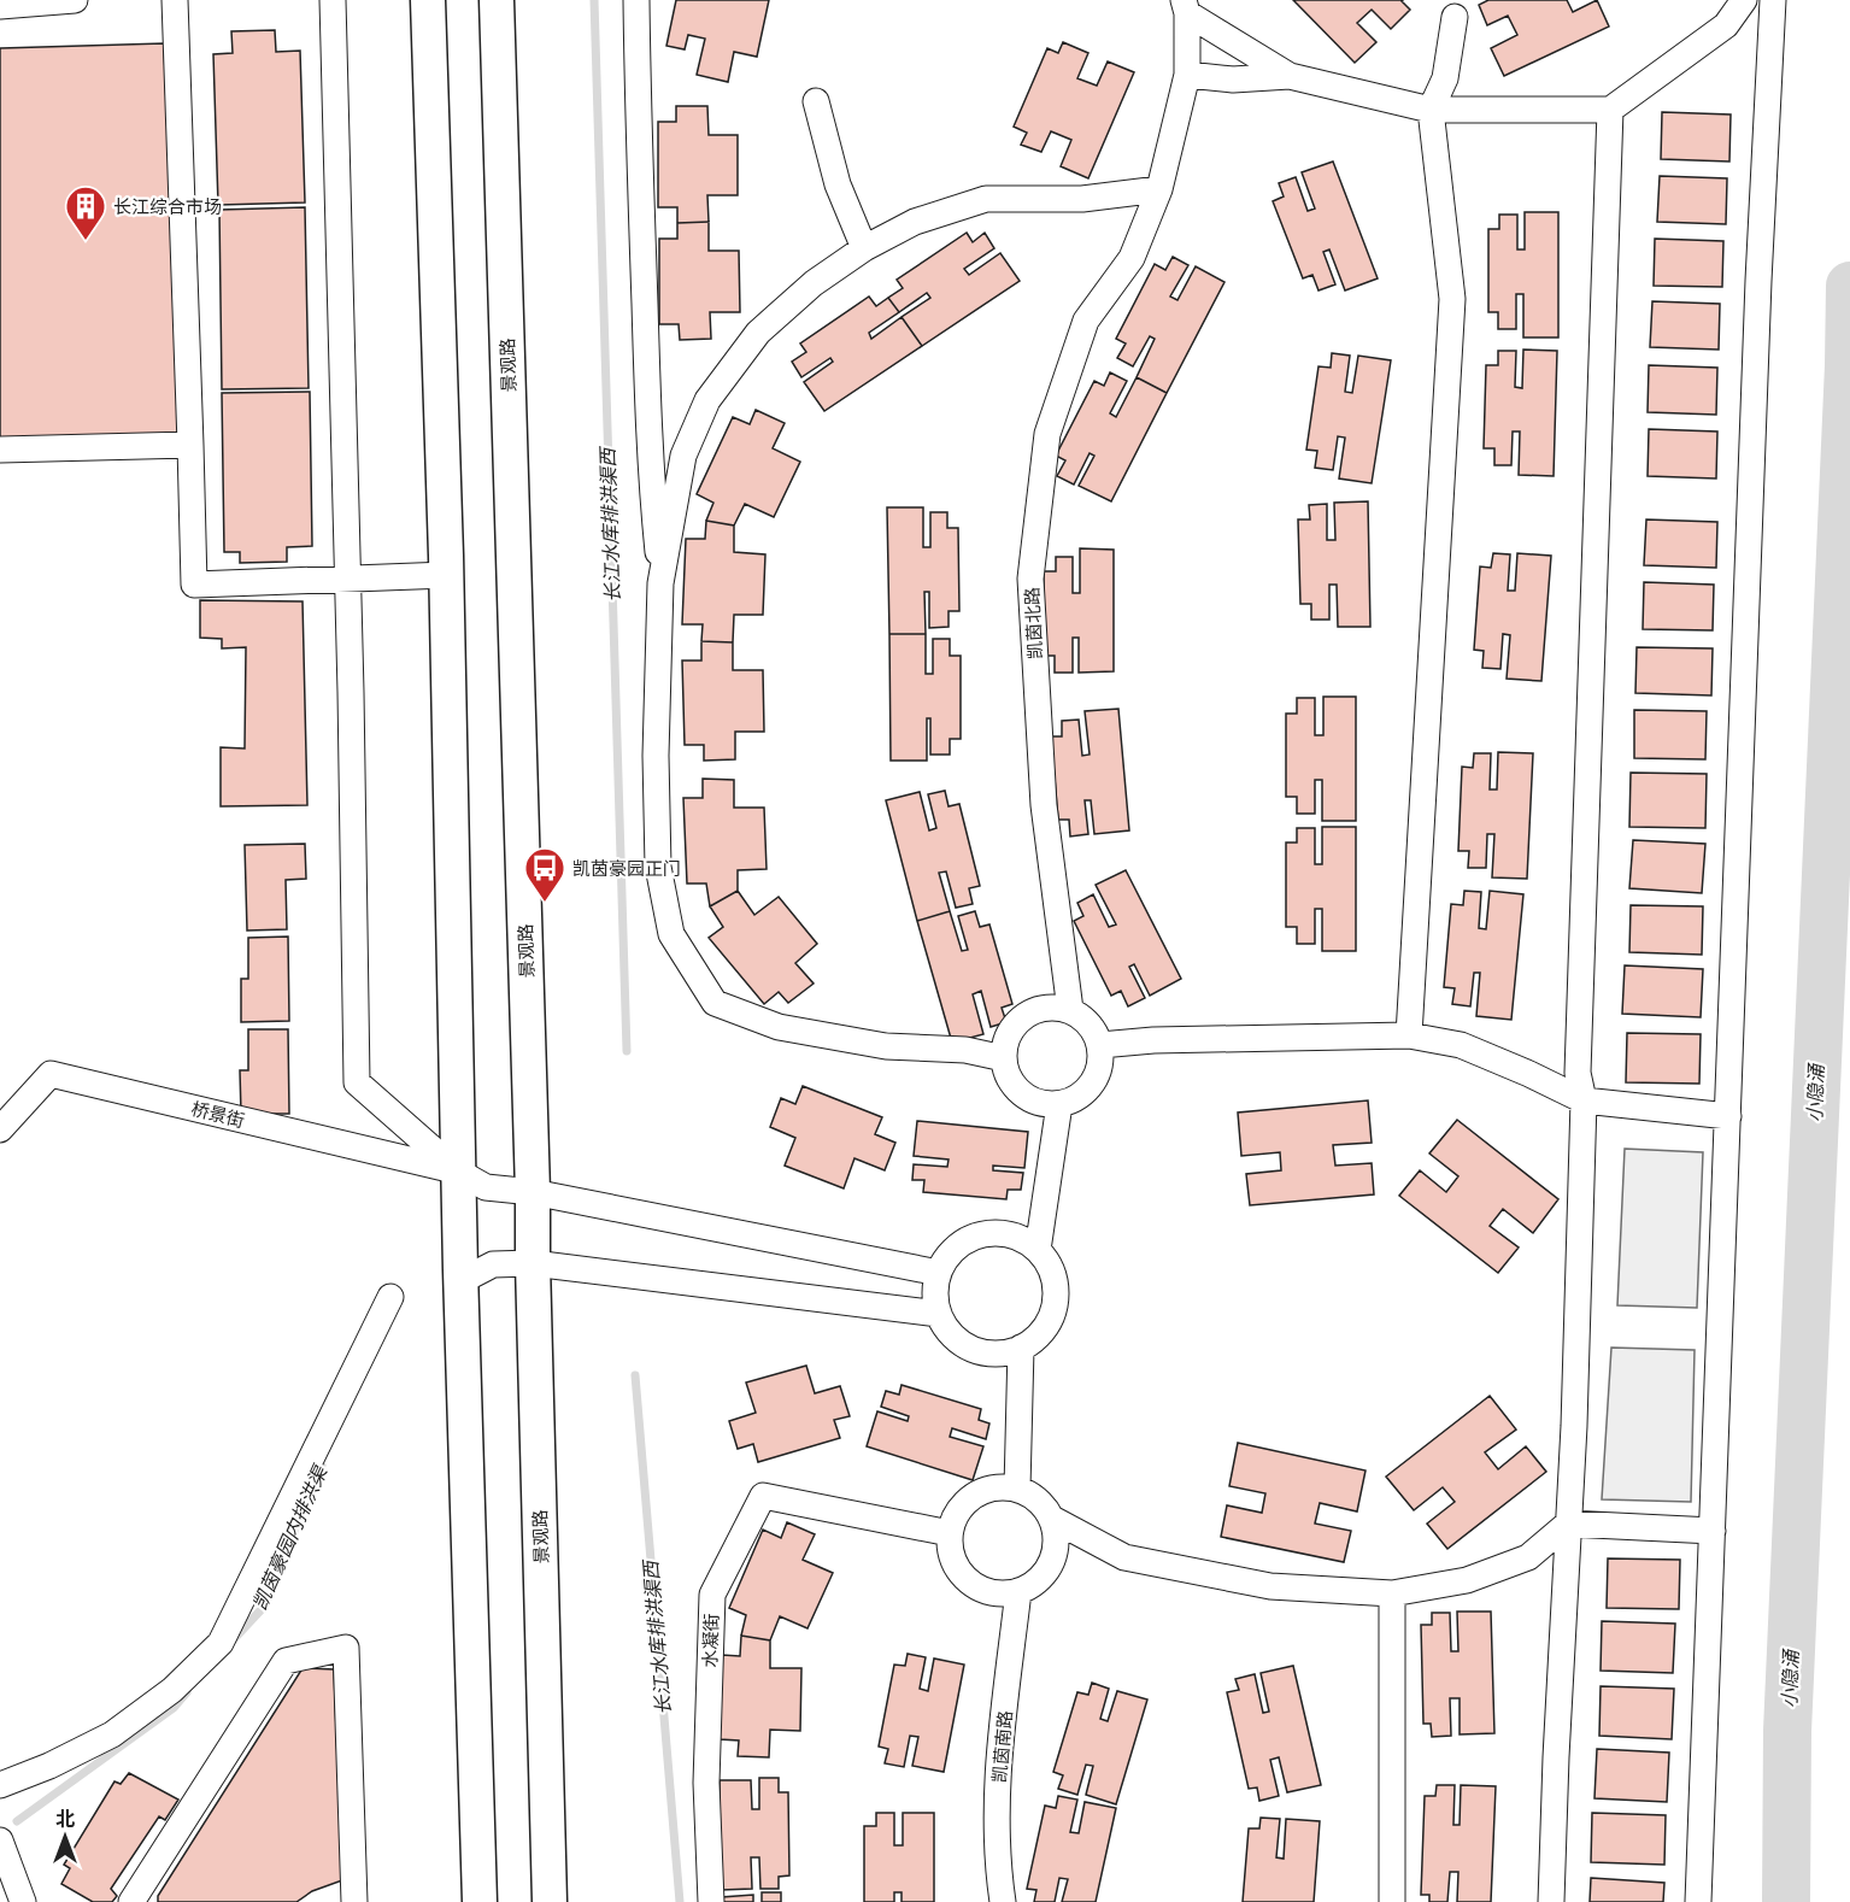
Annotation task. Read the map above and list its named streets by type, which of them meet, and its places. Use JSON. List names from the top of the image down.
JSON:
{
  "streets": {
    "main road": ["景观路"],
    "street": [
      "凯茵北路",
      "桥景街",
      "水凝街",
      "凯茵南路"
    ]
  },
  "crossings": [
    ["水凝街", "凯茵南路"]
  ],
  "water": ["长江水库排洪渠西", "小隐涌", "凯茵豪园内排洪渠"],
  "places": {
    "building": ["长江综合市场"],
    "bus stop": ["凯茵豪园正门"]
  },
  "north": "top"
}
